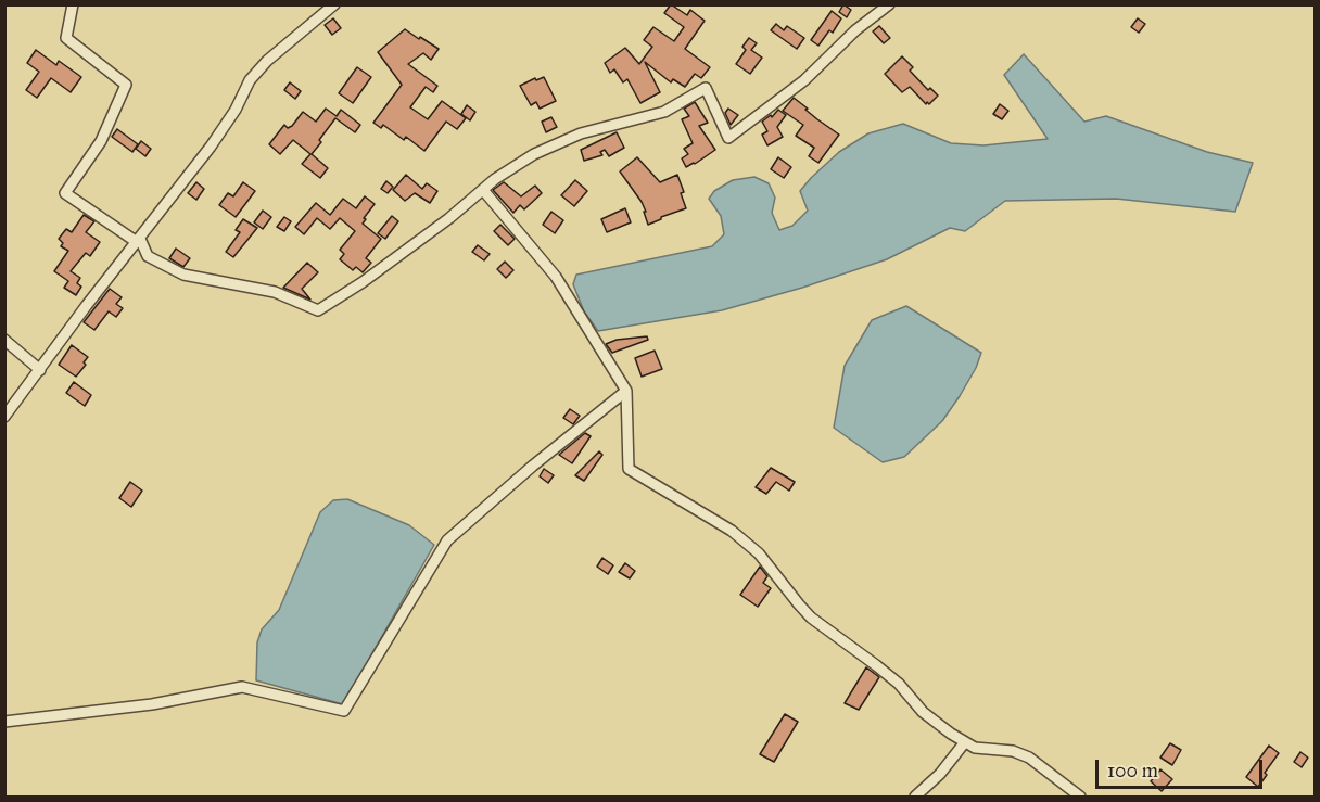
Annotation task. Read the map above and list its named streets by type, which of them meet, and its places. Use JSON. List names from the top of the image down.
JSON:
{
  "scale_bar": "100 m"
}
